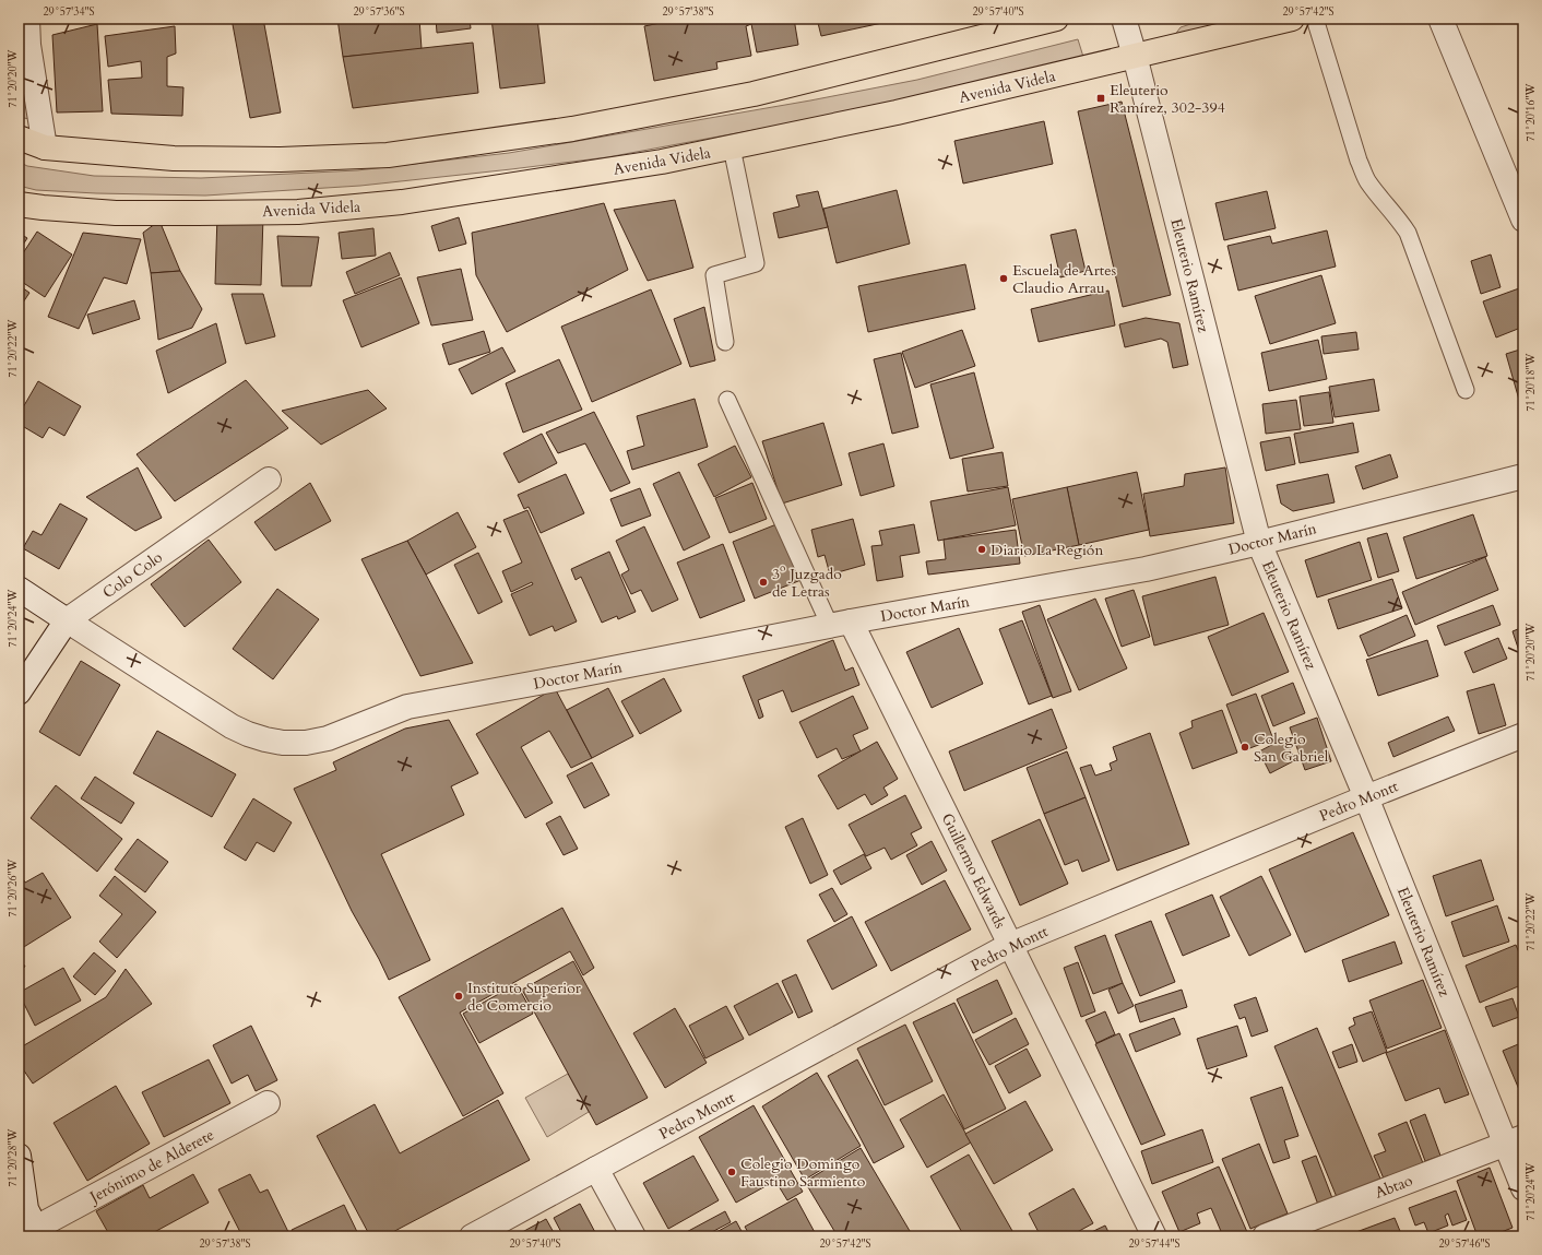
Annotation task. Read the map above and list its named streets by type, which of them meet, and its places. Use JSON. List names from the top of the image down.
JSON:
{
  "streets": {
    "main road": ["Avenida Videla"],
    "street": [
      "Eleuterio Ramírez",
      "Doctor Marín",
      "Colo Colo",
      "Pedro Montt",
      "Guillermo Edwards",
      "Jerónimo de Alderete",
      "Abtao"
    ]
  },
  "crossings": [
    ["Avenida Videla", "Eleuterio Ramírez"],
    ["Eleuterio Ramírez", "Doctor Marín"],
    ["Eleuterio Ramírez", "Pedro Montt"],
    ["Eleuterio Ramírez", "Abtao"],
    ["Doctor Marín", "Colo Colo"],
    ["Doctor Marín", "Guillermo Edwards"],
    ["Pedro Montt", "Guillermo Edwards"]
  ],
  "places": {
    "transit": ["Eleuterio Ramírez, 302-394"],
    "other": [
      "Escuela de Artes Claudio Arrau",
      "Diario La Región",
      "3º Juzgado de Letras",
      "Colegio San Gabriel",
      "Instituto Superior de Comercio",
      "Colegio Domingo Faustino Sarmiento"
    ]
  },
  "coordinates": [
    "29°57'34\"S",
    "29°57'36\"S",
    "29°57'38\"S",
    "29°57'40\"S",
    "29°57'42\"S",
    "71°20'20\"W",
    "71°20'16\"W",
    "71°20'22\"W",
    "71°20'18\"W",
    "71°20'24\"W",
    "71°20'26\"W",
    "71°20'28\"W",
    "29°57'44\"S",
    "29°57'46\"S"
  ]
}
